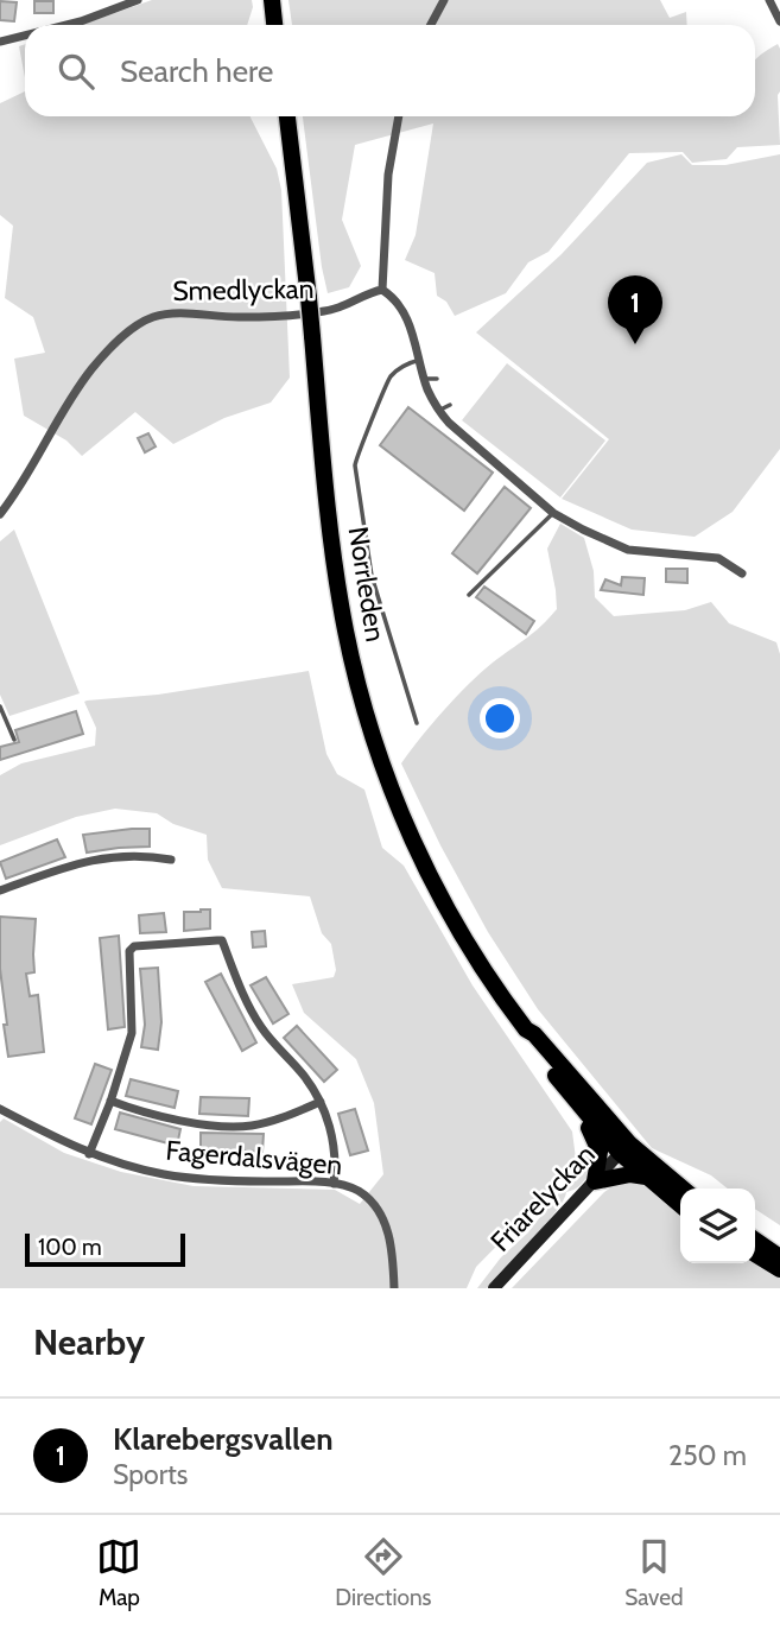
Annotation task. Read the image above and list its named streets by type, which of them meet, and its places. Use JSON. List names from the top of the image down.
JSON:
{
  "streets": {
    "highway": ["Norrleden"],
    "street": ["Smedlyckan", "Fagerdalsvägen", "Friarelyckan"]
  },
  "crossings": [
    ["Norrleden", "Friarelyckan"]
  ],
  "scale_bar": "100 m",
  "page": {
    "search": "Search here",
    "pins": "1",
    "scale": "100 m",
    "heading": "Nearby",
    "list": [
      {
        "mark": "1",
        "name": "Klarebergsvallen",
        "note": "Sports",
        "value": "250 m"
      }
    ],
    "nav": ["Map", "Directions", "Saved"]
  }
}
